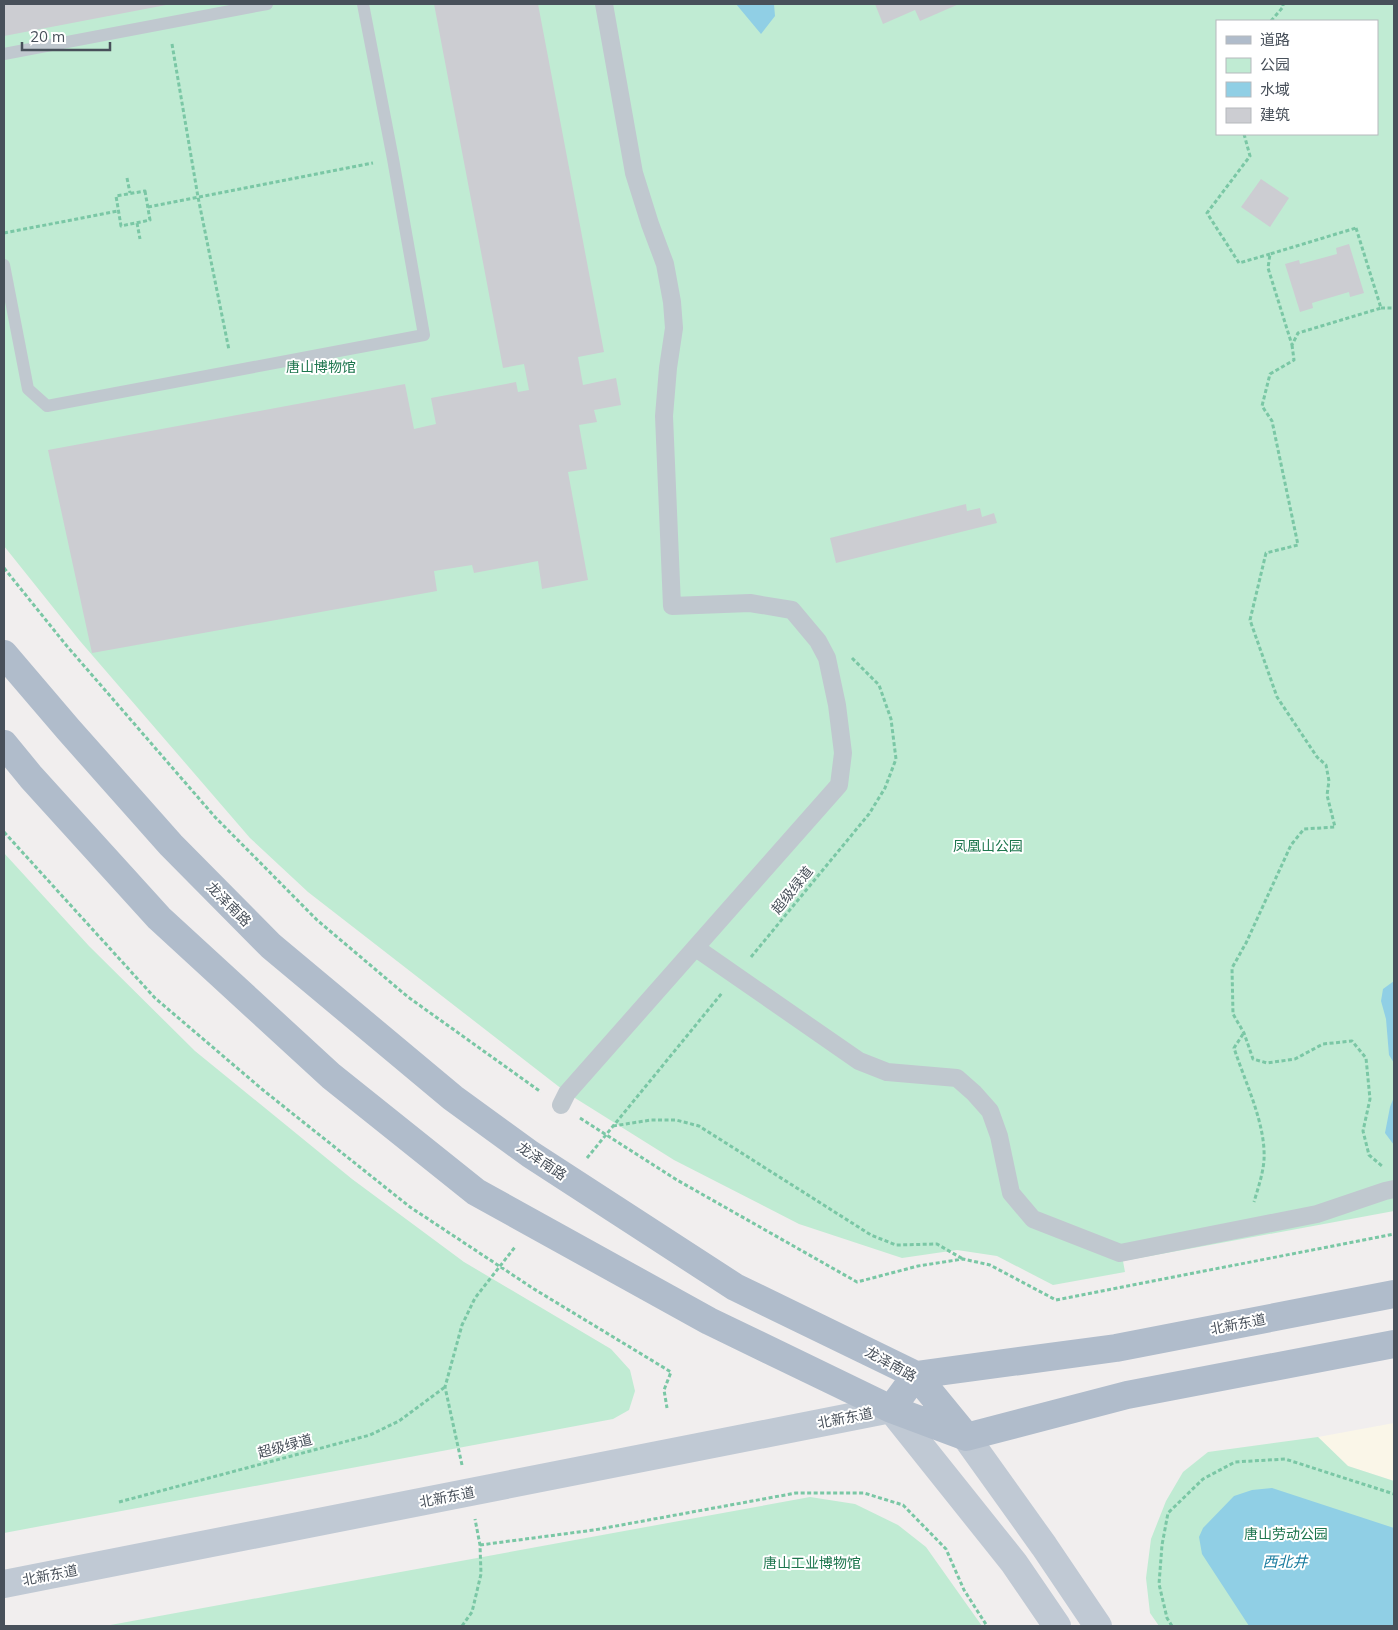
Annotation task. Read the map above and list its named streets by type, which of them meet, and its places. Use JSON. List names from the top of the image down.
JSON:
{
  "streets": {
    "main road": ["龙泽南路", "北新东道"],
    "path": ["超级绿道"]
  },
  "crossings": [
    ["龙泽南路", "北新东道"]
  ],
  "water": ["西北井"],
  "parks": [
    "唐山博物馆",
    "凤凰山公园",
    "唐山劳动公园",
    "唐山工业博物馆"
  ],
  "legend": [
    "道路",
    "公园",
    "水域",
    "建筑"
  ],
  "scale_bar": "20 m"
}
